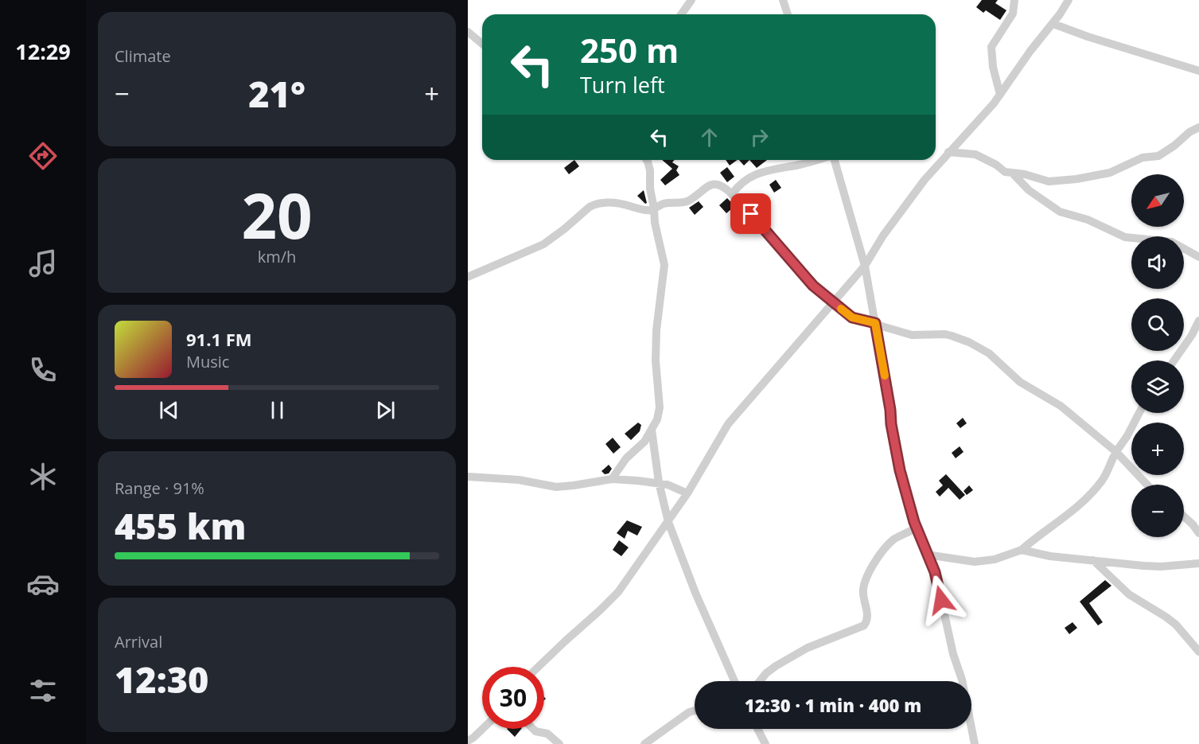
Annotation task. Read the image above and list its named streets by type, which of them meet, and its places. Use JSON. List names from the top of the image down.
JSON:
{
  "north": "bottom left",
  "page": {
    "tabs": "12:29",
    "tile": [
      "Climate",
      ["20", "km/h"],
      ["Range · 91%", "455 km"],
      ["Arrival", "12:30"]
    ],
    "turn": ["250 m", "Turn left"],
    "heat": ["−", "21°", "+"],
    "map_buttons": ["+", "−"],
    "song": ["91.1 FM", "Music"],
    "limit": "30",
    "trip": "12:30 · 1 min · 400 m"
  }
}
